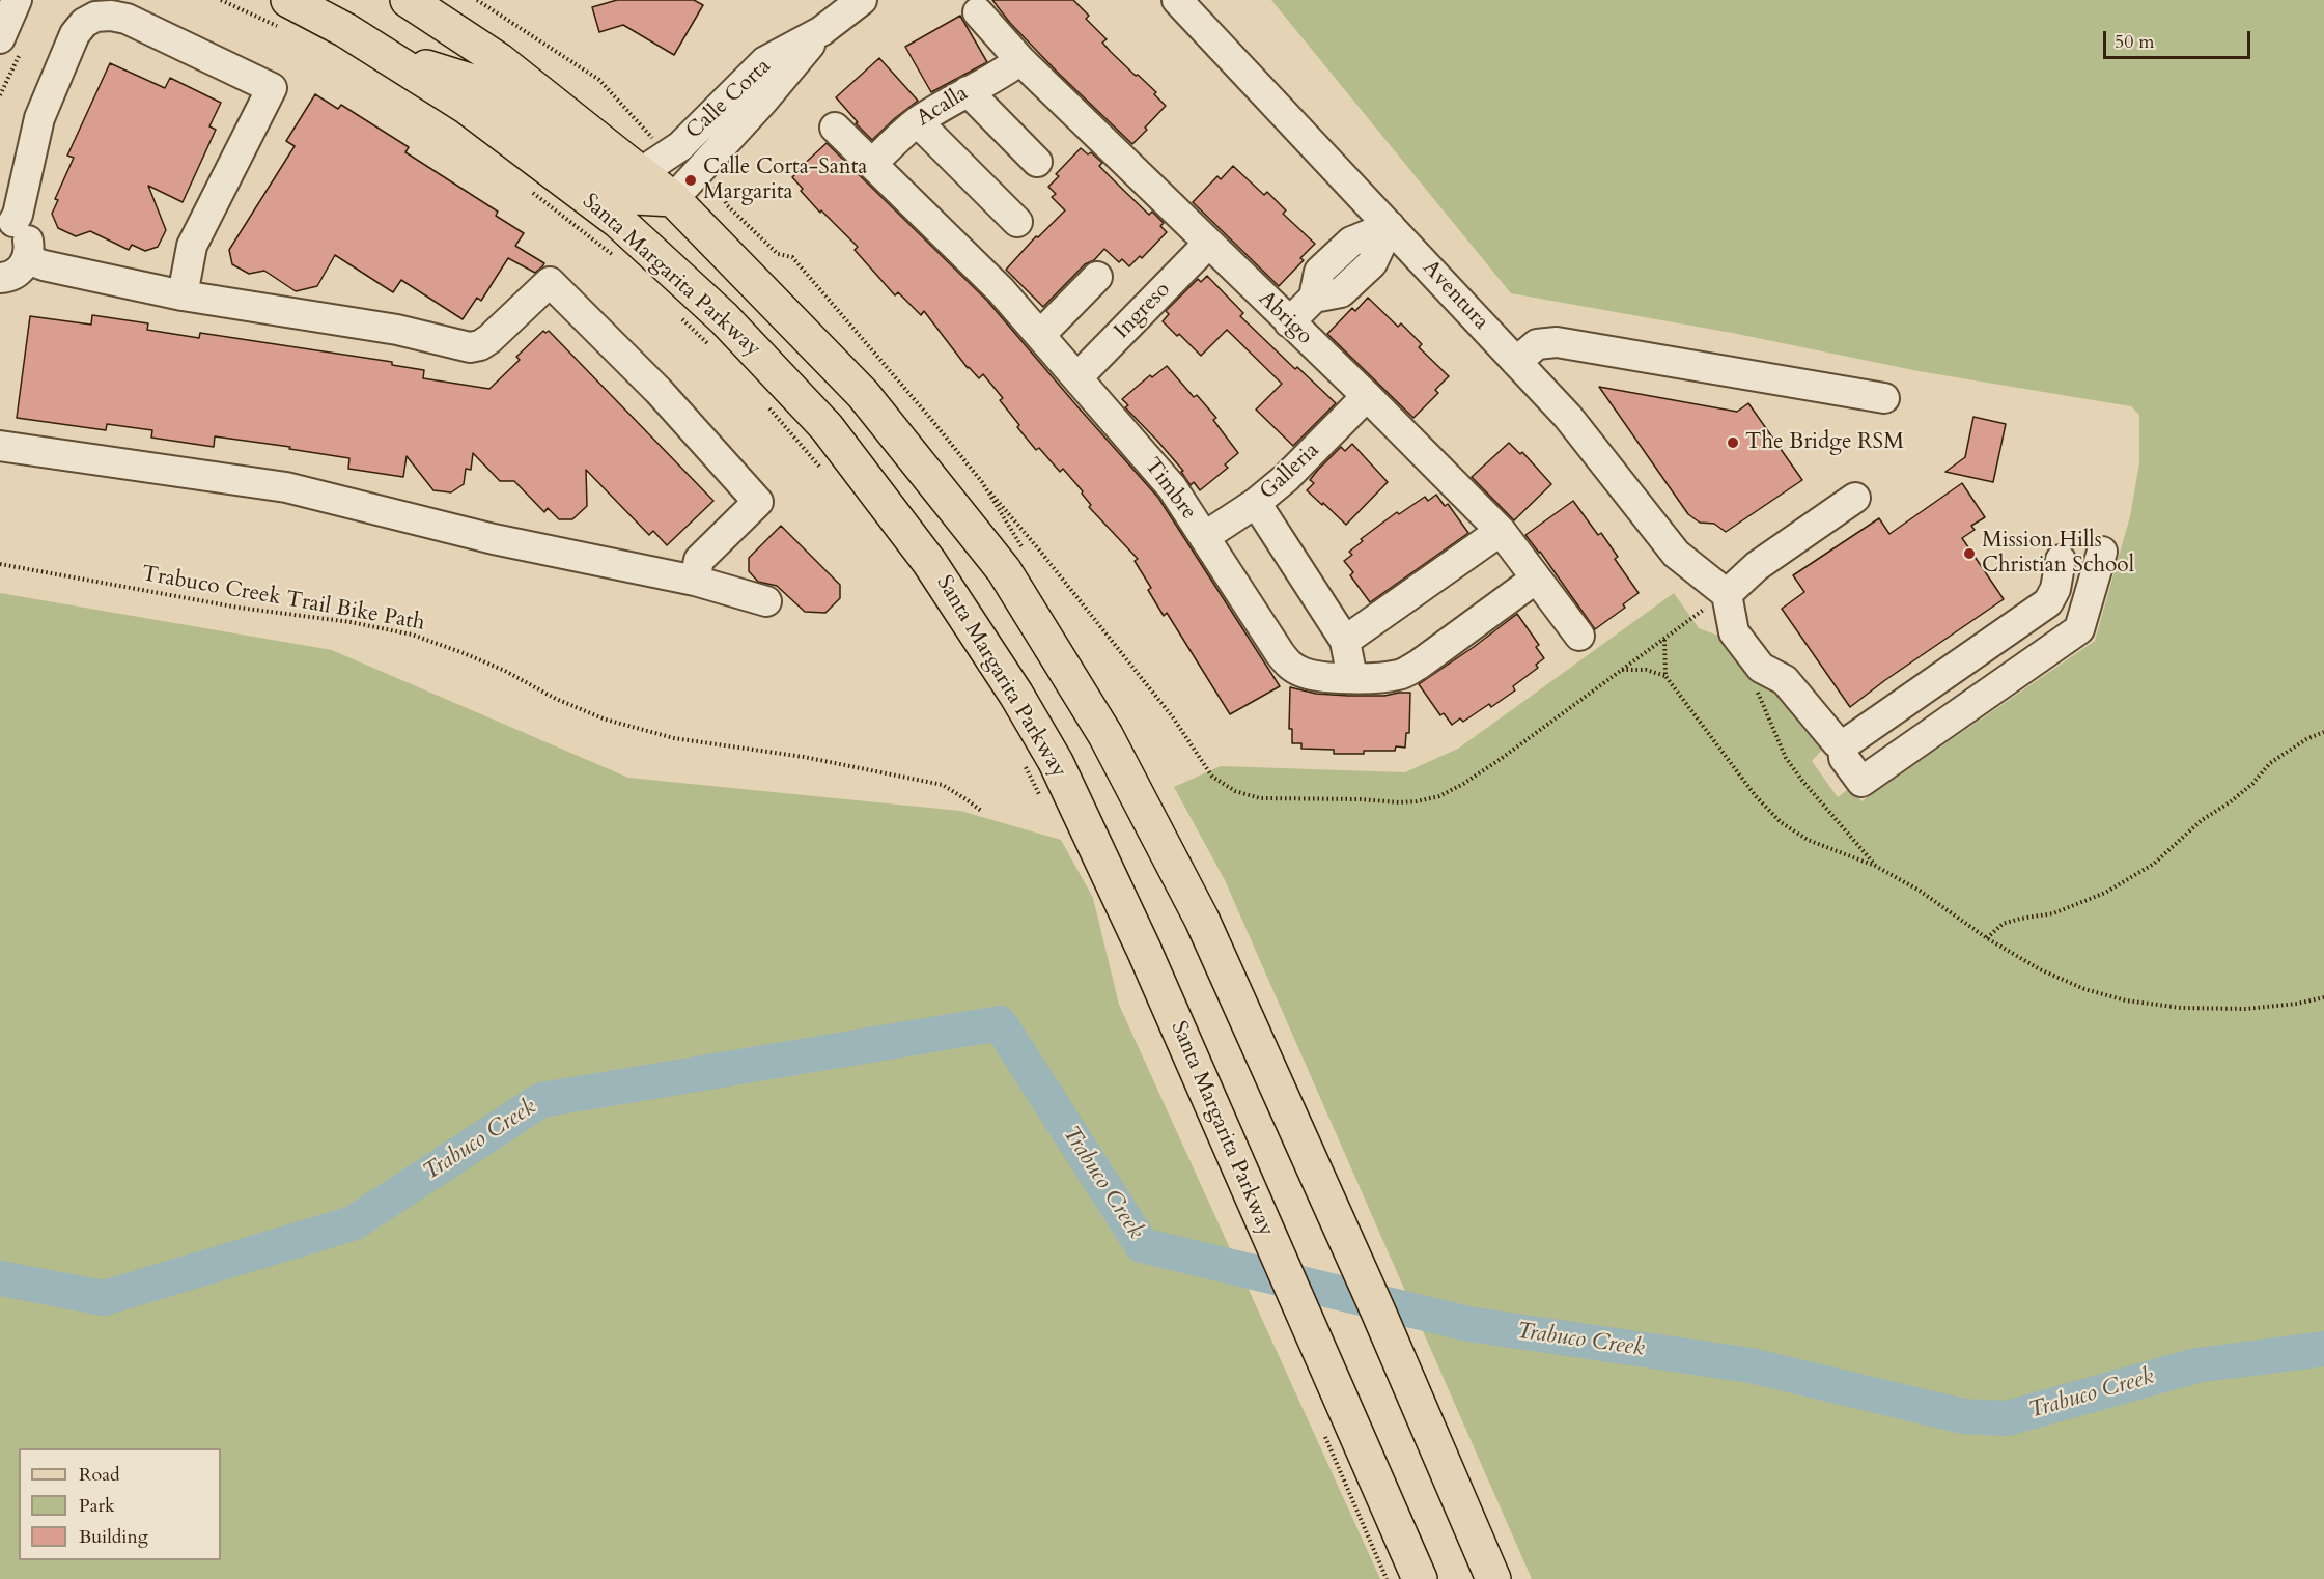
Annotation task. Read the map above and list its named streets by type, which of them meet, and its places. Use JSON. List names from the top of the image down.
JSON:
{
  "streets": {
    "main road": ["Santa Margarita Parkway"],
    "street": [
      "Calle Corta",
      "Acalla",
      "Aventura",
      "Ingreso",
      "Abrigo",
      "Galleria",
      "Timbre"
    ],
    "path": ["Trabuco Creek Trail Bike Path"]
  },
  "crossings": [
    ["Acalla", "Abrigo"],
    ["Acalla", "Timbre"],
    ["Ingreso", "Abrigo"],
    ["Ingreso", "Timbre"],
    ["Abrigo", "Galleria"],
    ["Abrigo", "Timbre"],
    ["Galleria", "Timbre"]
  ],
  "water": ["Trabuco Creek"],
  "places": ["Calle Corta-Santa Margarita", "The Bridge RSM", "Mission Hills Christian School"],
  "legend": ["Road", "Park", "Building"],
  "scale_bar": "50 m"
}
